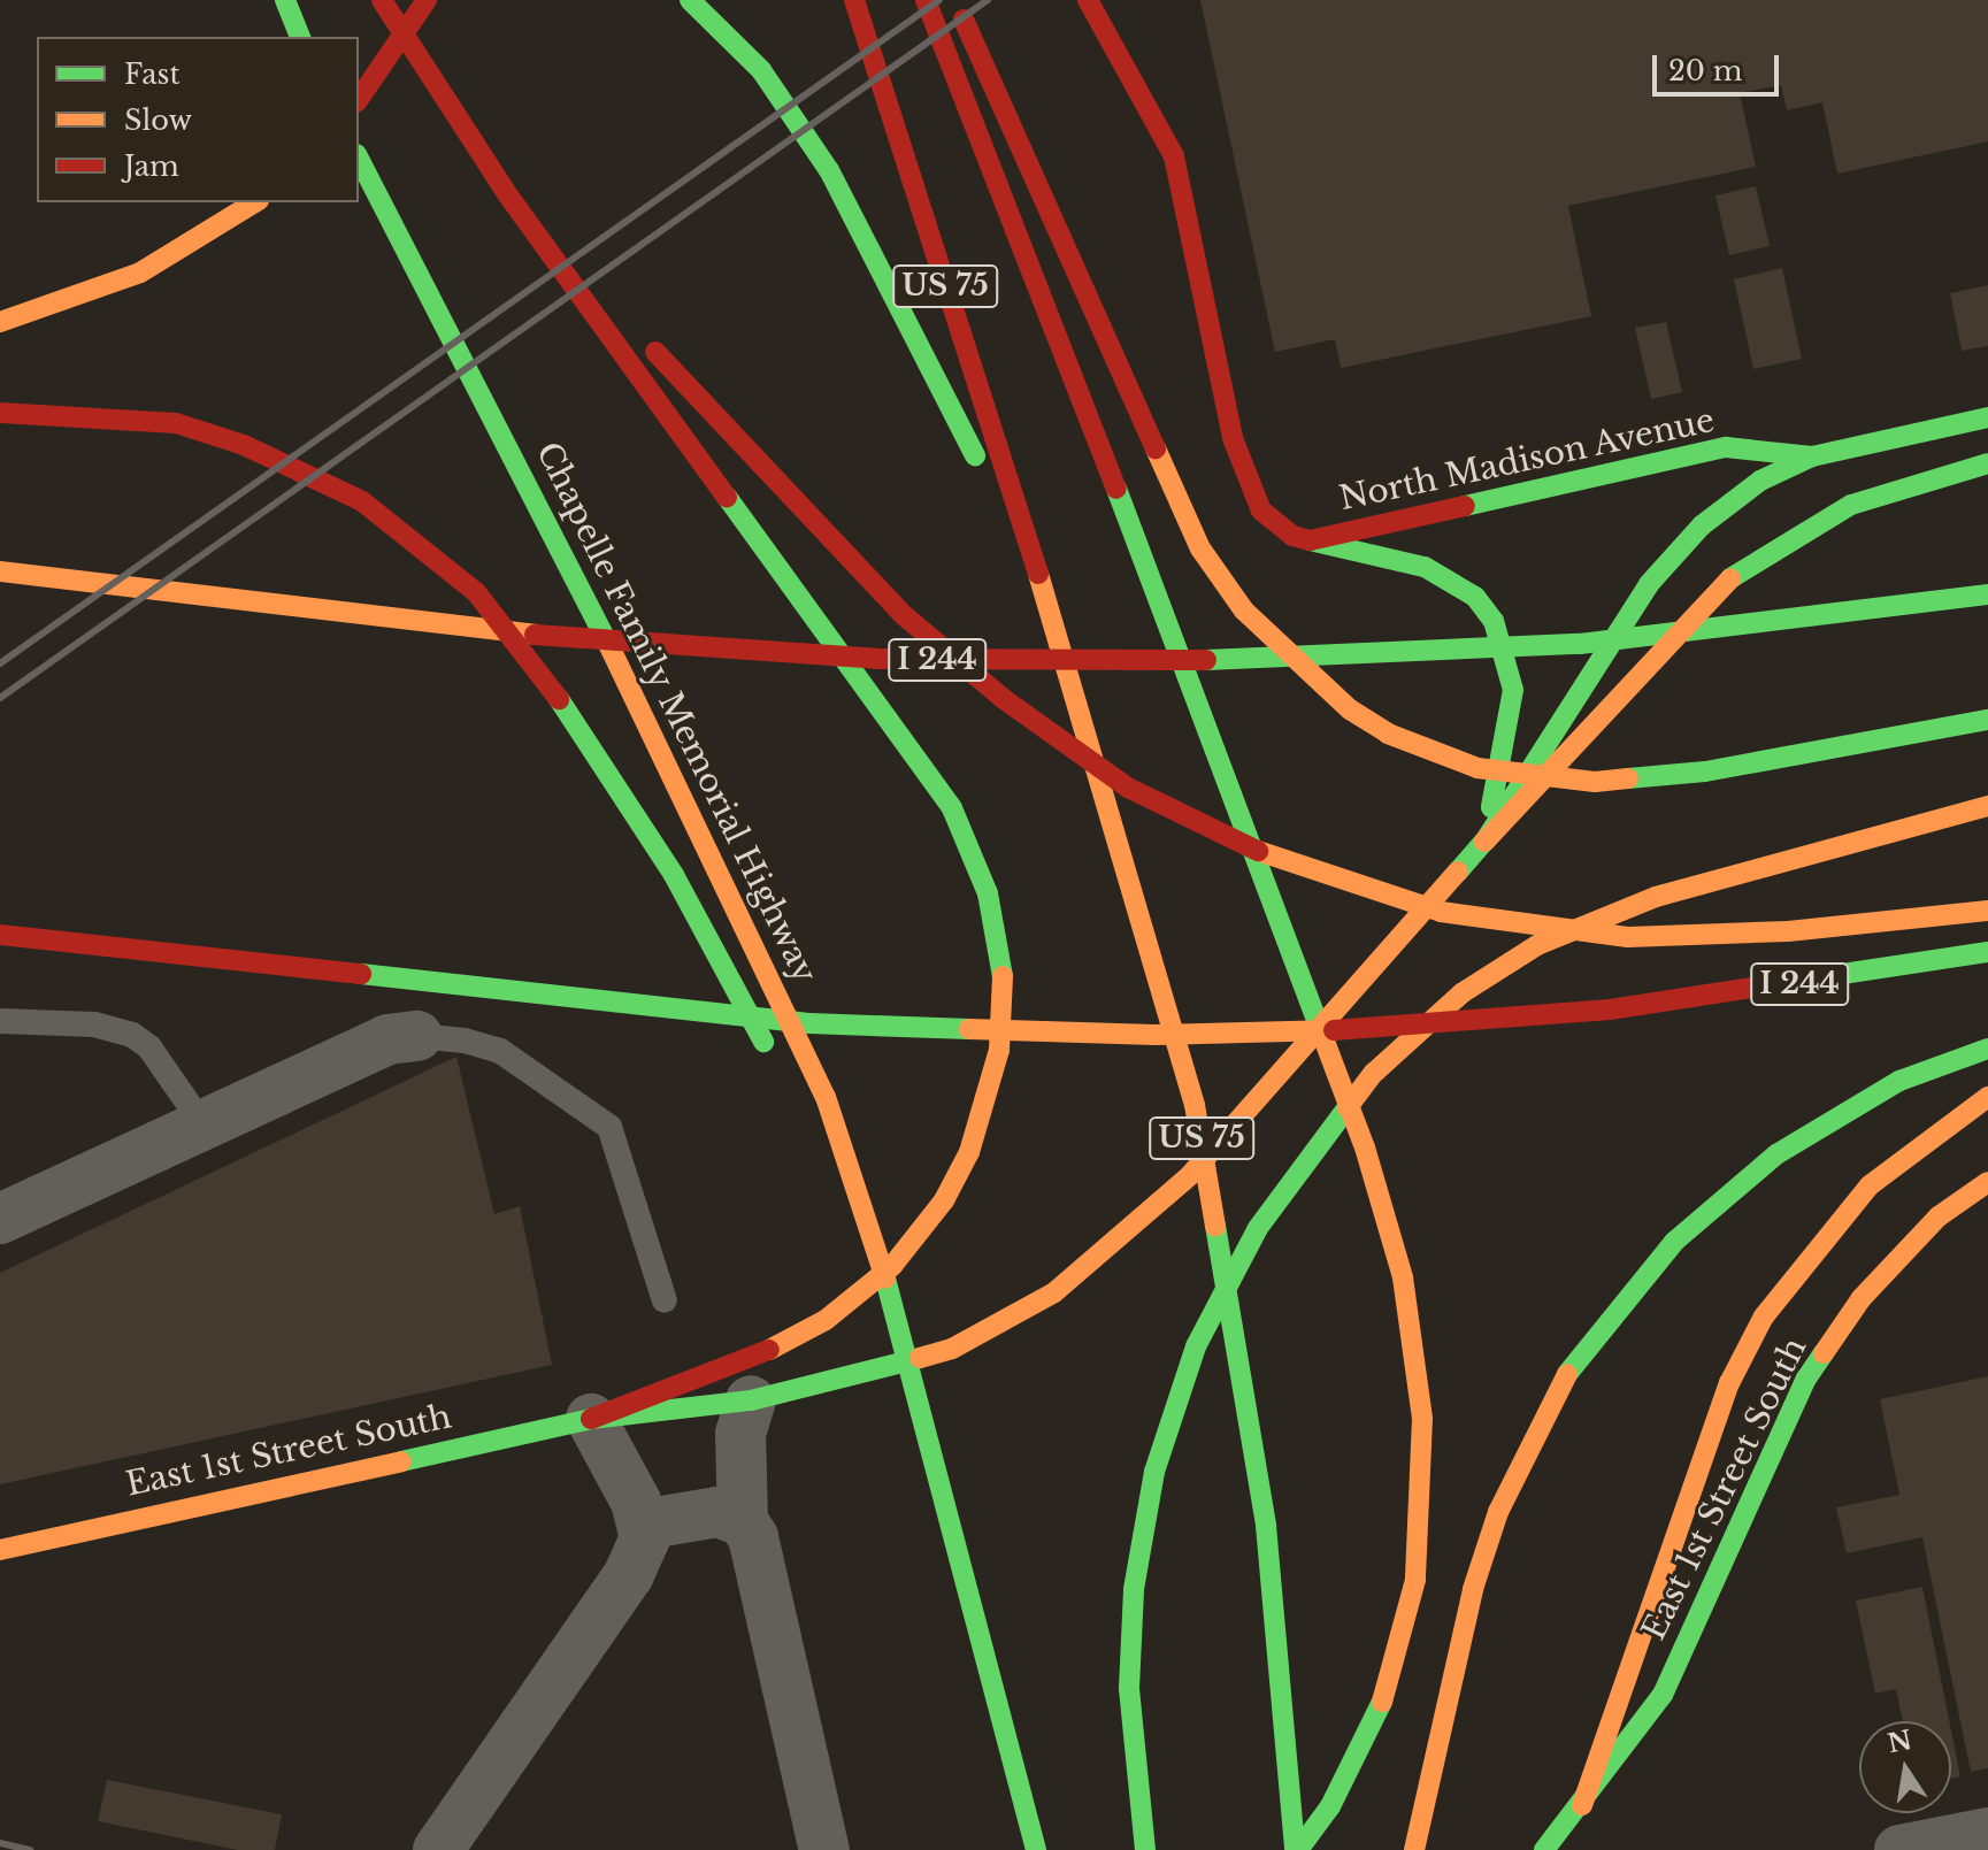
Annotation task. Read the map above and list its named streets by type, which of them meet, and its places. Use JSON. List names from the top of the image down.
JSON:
{
  "streets": {
    "main road": [
      "US 75",
      "North Madison Avenue",
      "I 244",
      "Chapelle Family Memorial Highway",
      "East 1st Street South"
    ]
  },
  "legend": ["Fast", "Slow", "Jam"],
  "scale_bar": "20 m",
  "north": "top"
}
